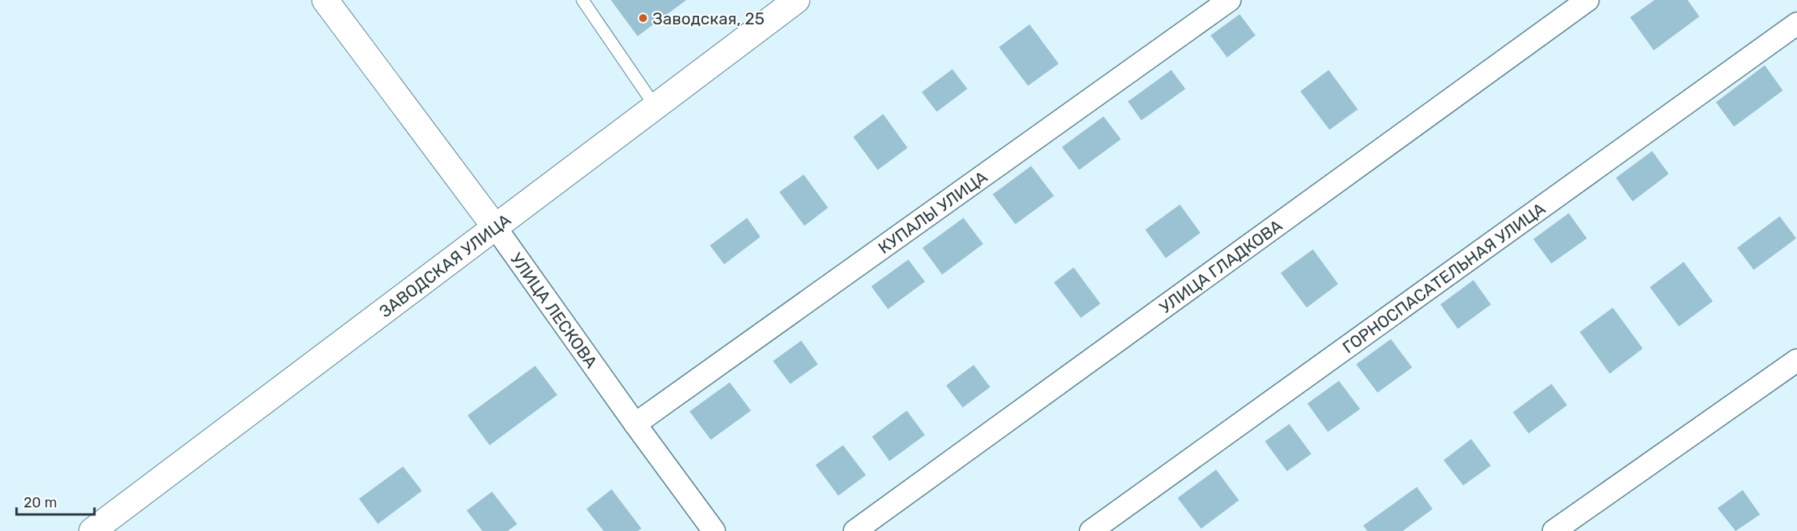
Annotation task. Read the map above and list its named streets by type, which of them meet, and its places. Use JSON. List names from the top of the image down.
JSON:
{
  "streets": {
    "street": [
      "КУПАЛЫ УЛИЦА",
      "ЗАВОДСКАЯ УЛИЦА",
      "УЛИЦА ГЛАДКОВА",
      "ГОРНОСПАСАТЕЛЬНАЯ УЛИЦА",
      "УЛИЦА ЛЕСКОВА"
    ]
  },
  "crossings": [
    ["КУПАЛЫ УЛИЦА", "УЛИЦА ЛЕСКОВА"],
    ["ЗАВОДСКАЯ УЛИЦА", "УЛИЦА ЛЕСКОВА"]
  ],
  "places": ["Заводская, 25"],
  "scale_bar": "20 m"
}
